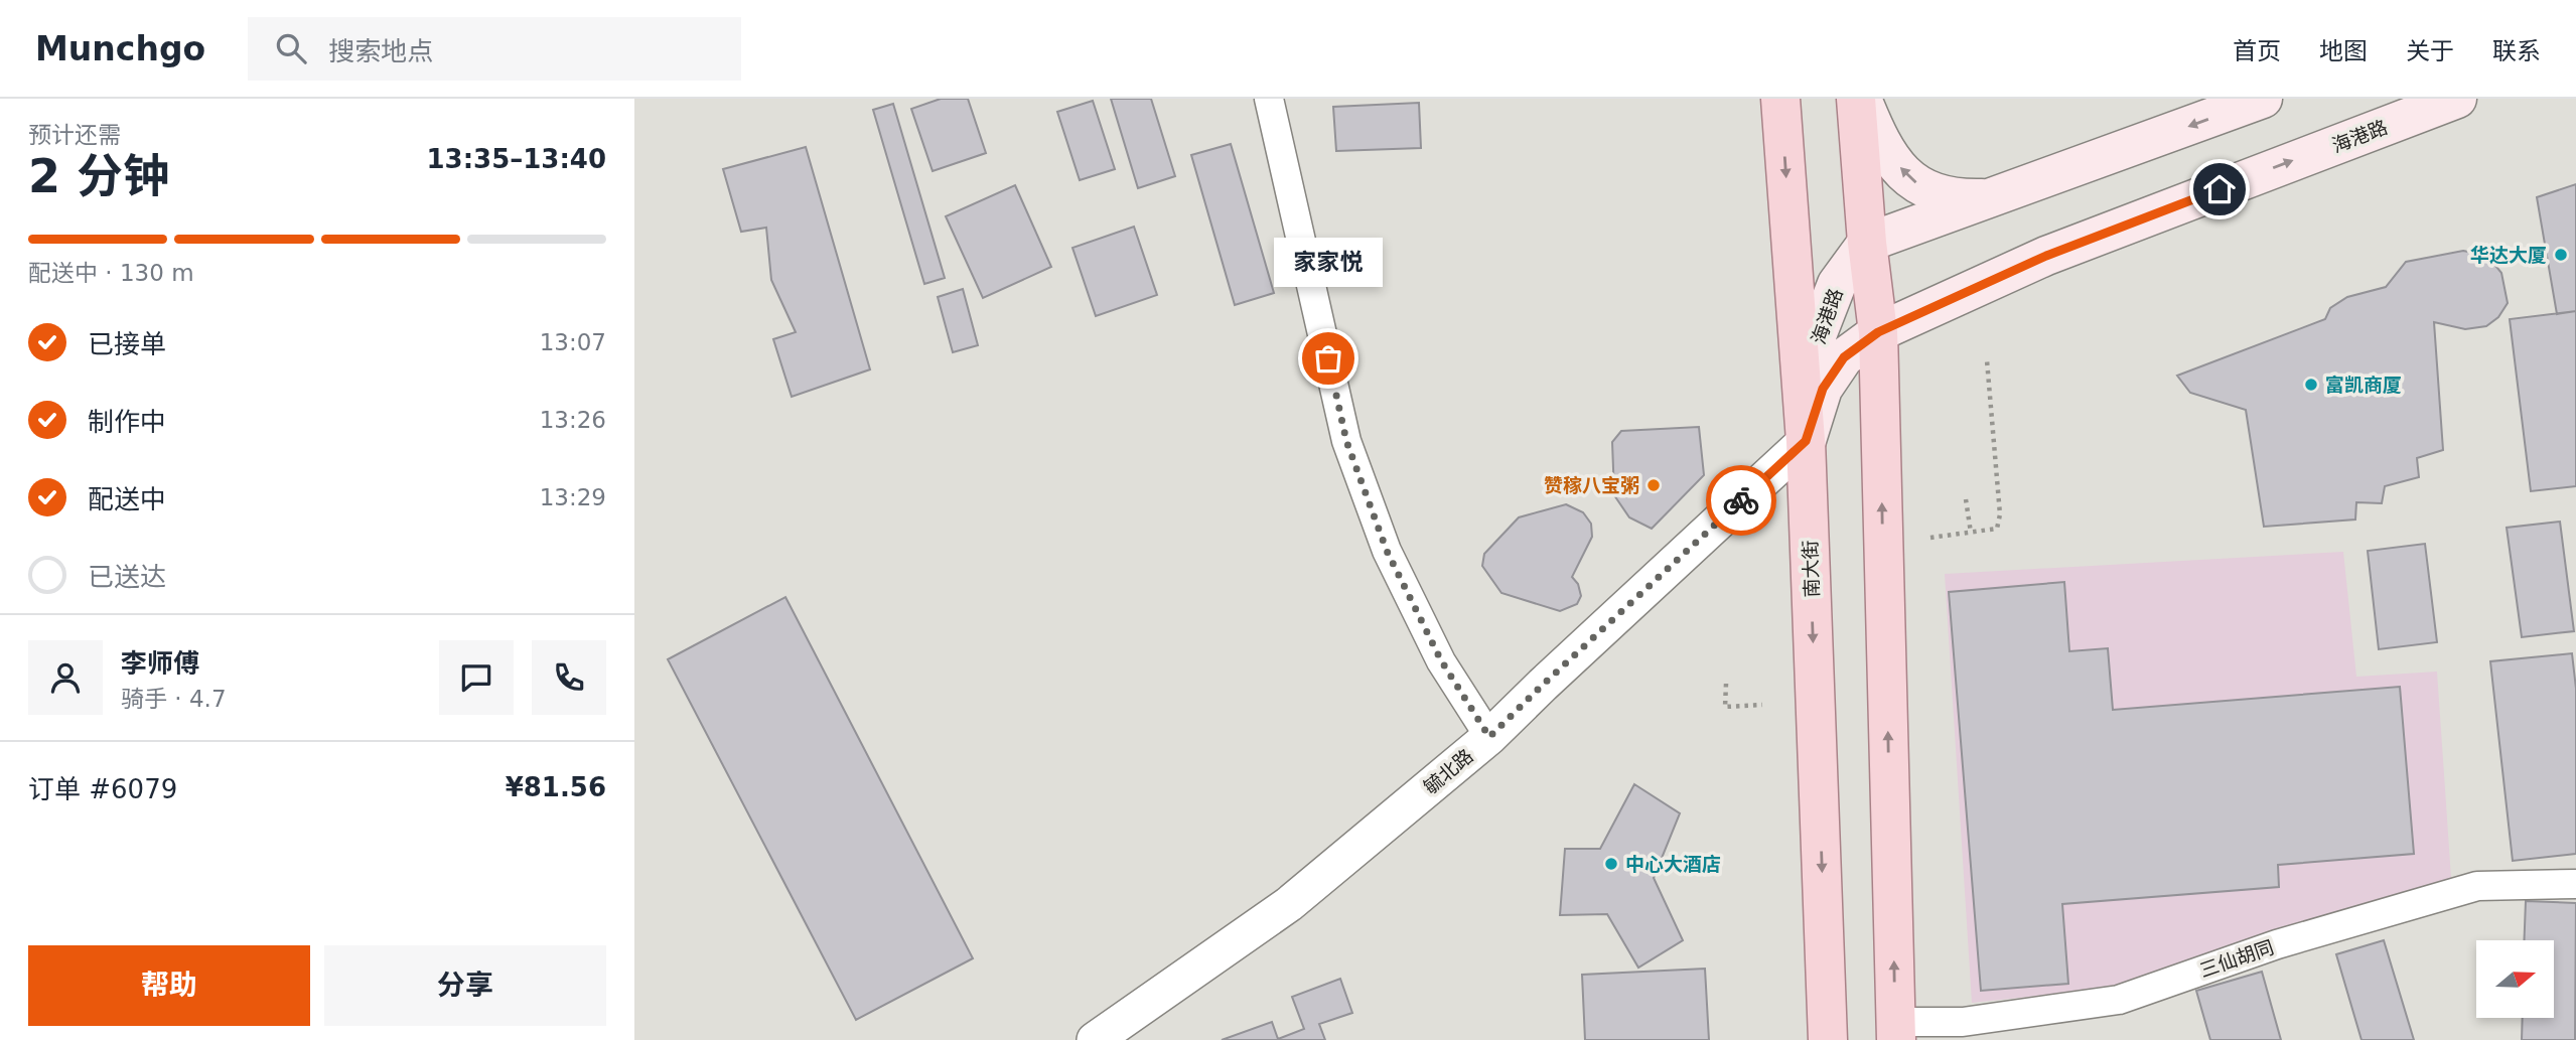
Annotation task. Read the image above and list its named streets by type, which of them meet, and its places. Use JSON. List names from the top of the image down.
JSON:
{
  "streets": {
    "main road": ["海港路", "南大街"],
    "street": ["毓北路", "三仙胡同"]
  },
  "crossings": [
    ["海港路", "南大街"],
    ["海港路", "毓北路"],
    ["南大街", "毓北路"]
  ],
  "places": [
    "华达大厦",
    "家家悦",
    "富凯商厦",
    "赞稼八宝粥",
    "中心大酒店"
  ],
  "north": "right",
  "page": {
    "header": "Munchgo",
    "search": "搜索地点",
    "nav": [
      "首页",
      "地图",
      "关于",
      "联系"
    ],
    "heading": ["2 分钟", "预计还需", "13:35–13:40"],
    "panel": [
      "李师傅",
      "骑手 · 4.7",
      "订单 #6079",
      "¥81.56"
    ],
    "bar": "配送中 · 130 m",
    "bubble": "家家悦",
    "list": [
      ["已接单", "13:07"],
      ["制作中", "13:26"],
      ["配送中", "13:29"],
      "已送达"
    ],
    "buttons": ["帮助", "分享"]
  }
}
